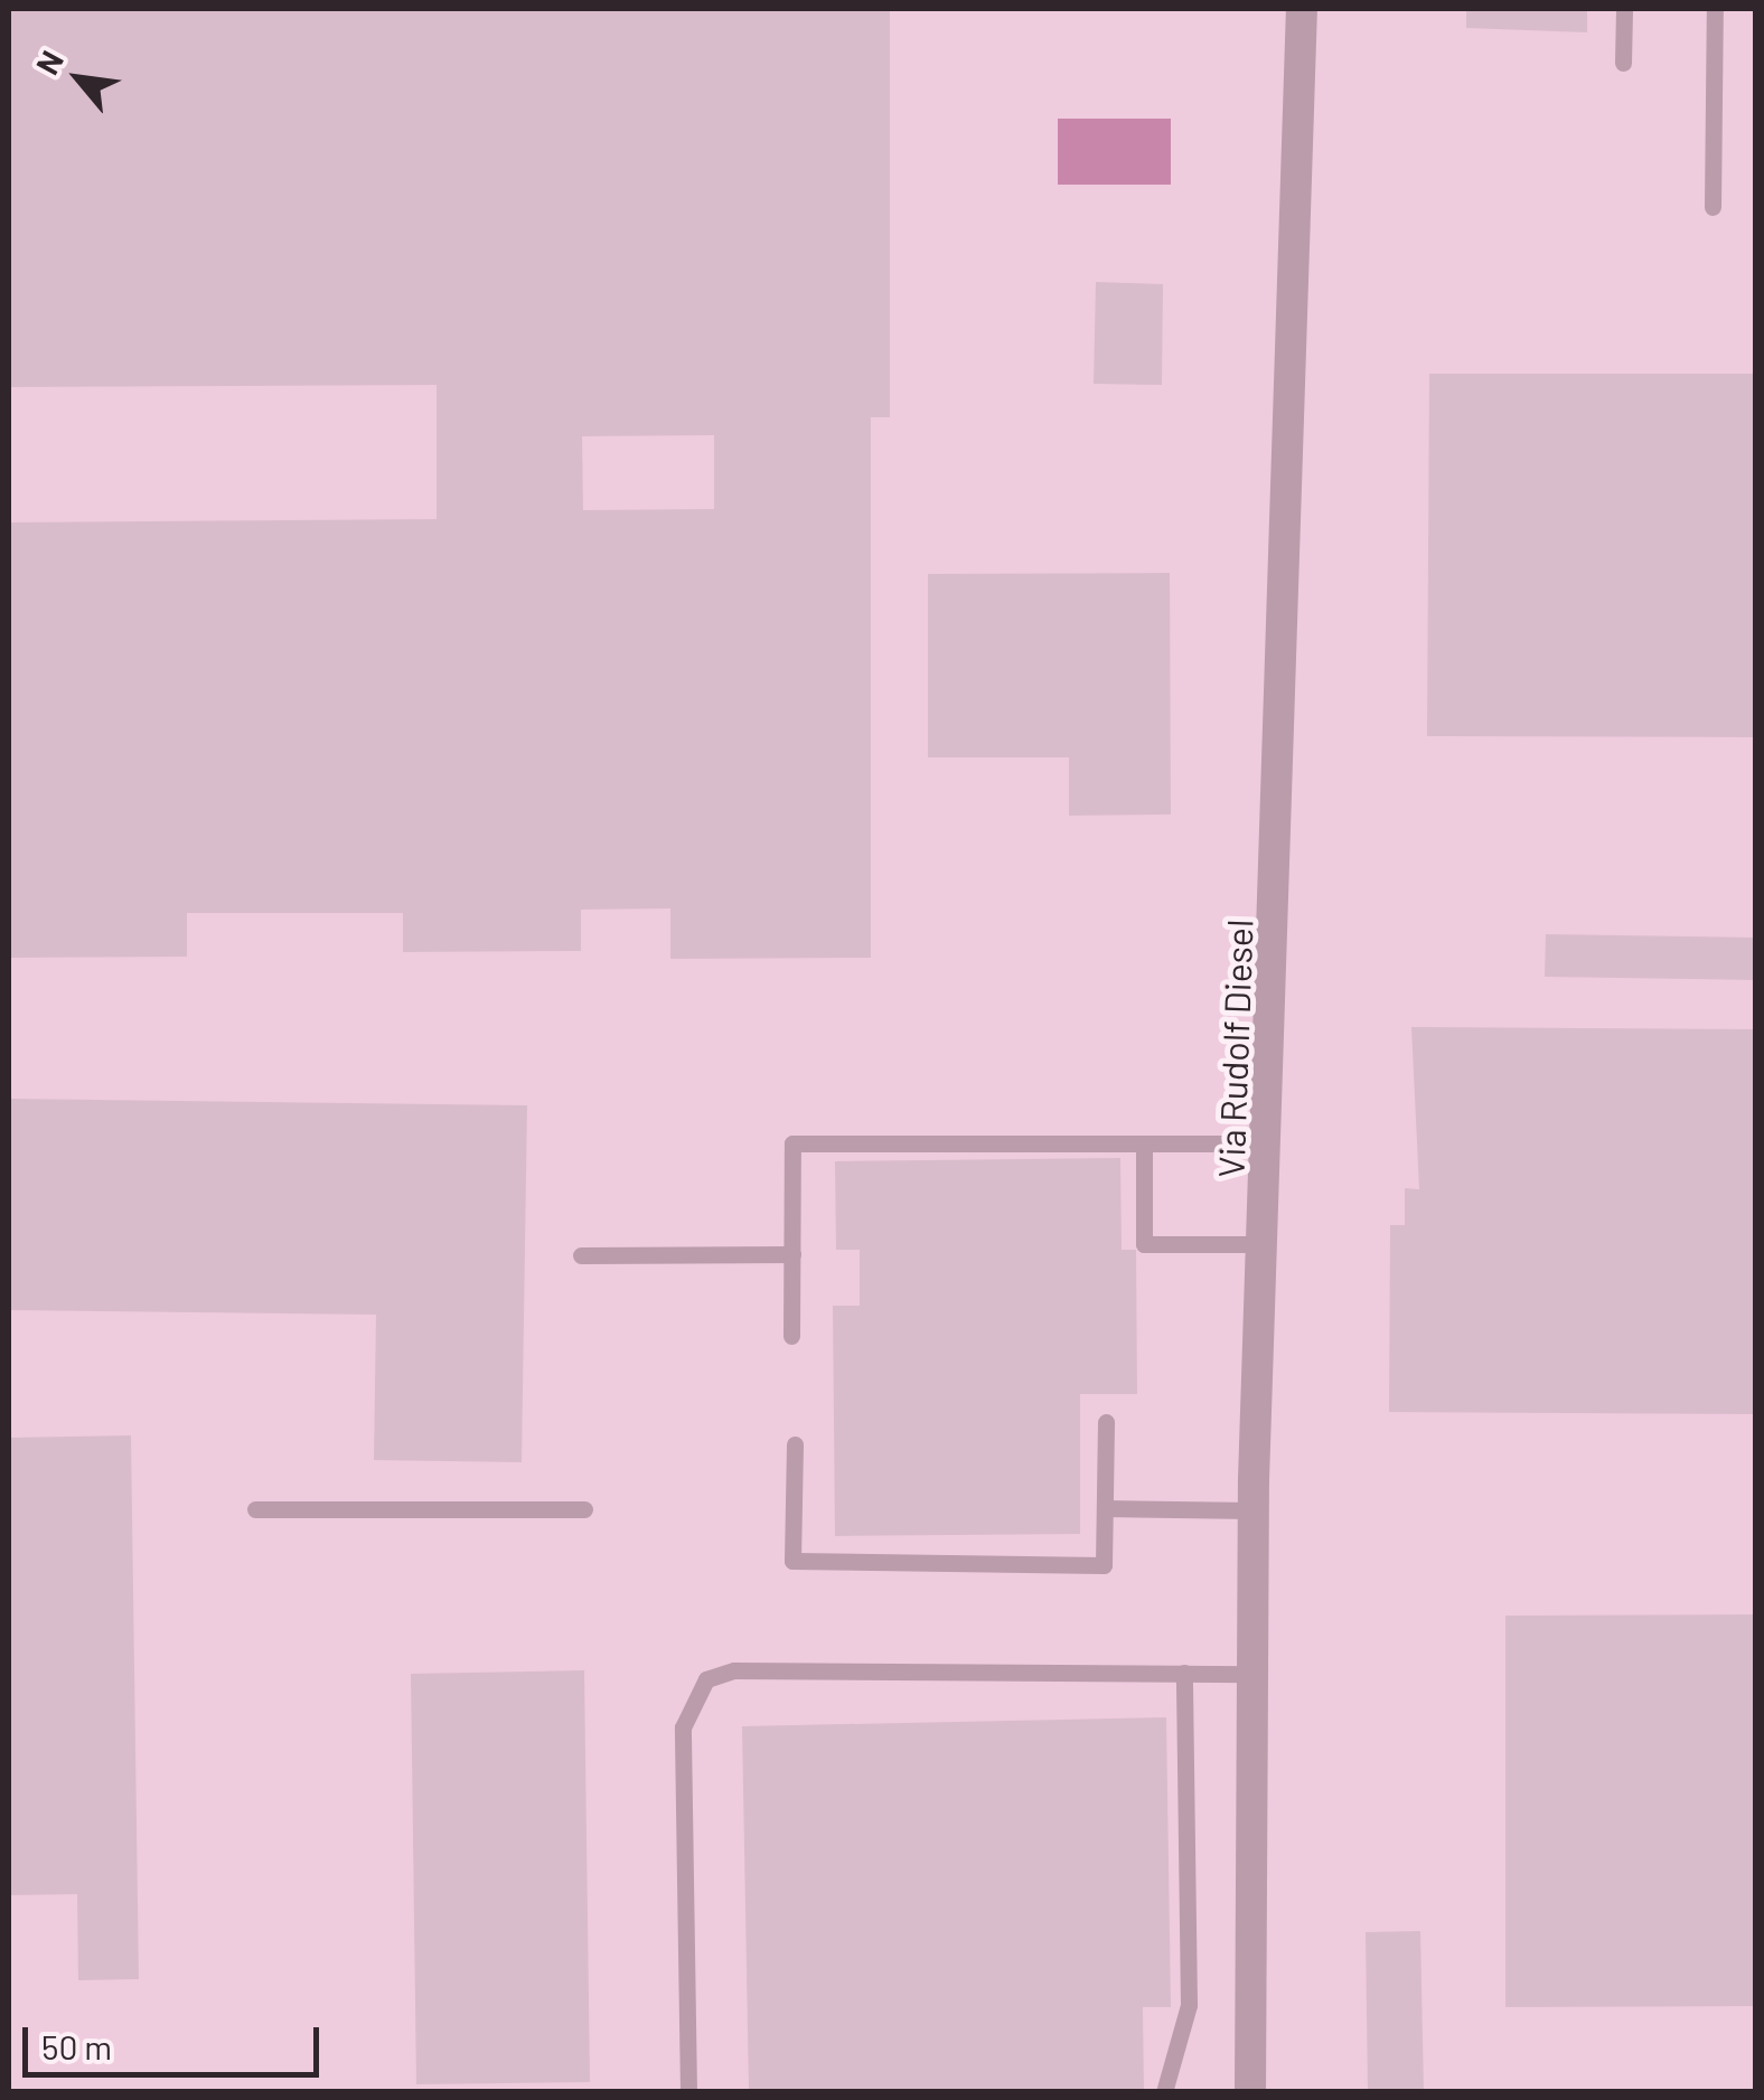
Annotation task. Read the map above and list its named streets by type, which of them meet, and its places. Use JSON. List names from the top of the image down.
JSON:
{
  "streets": {
    "street": ["Via Rudolf Diesel"]
  },
  "scale_bar": "50 m",
  "north": "top left"
}
